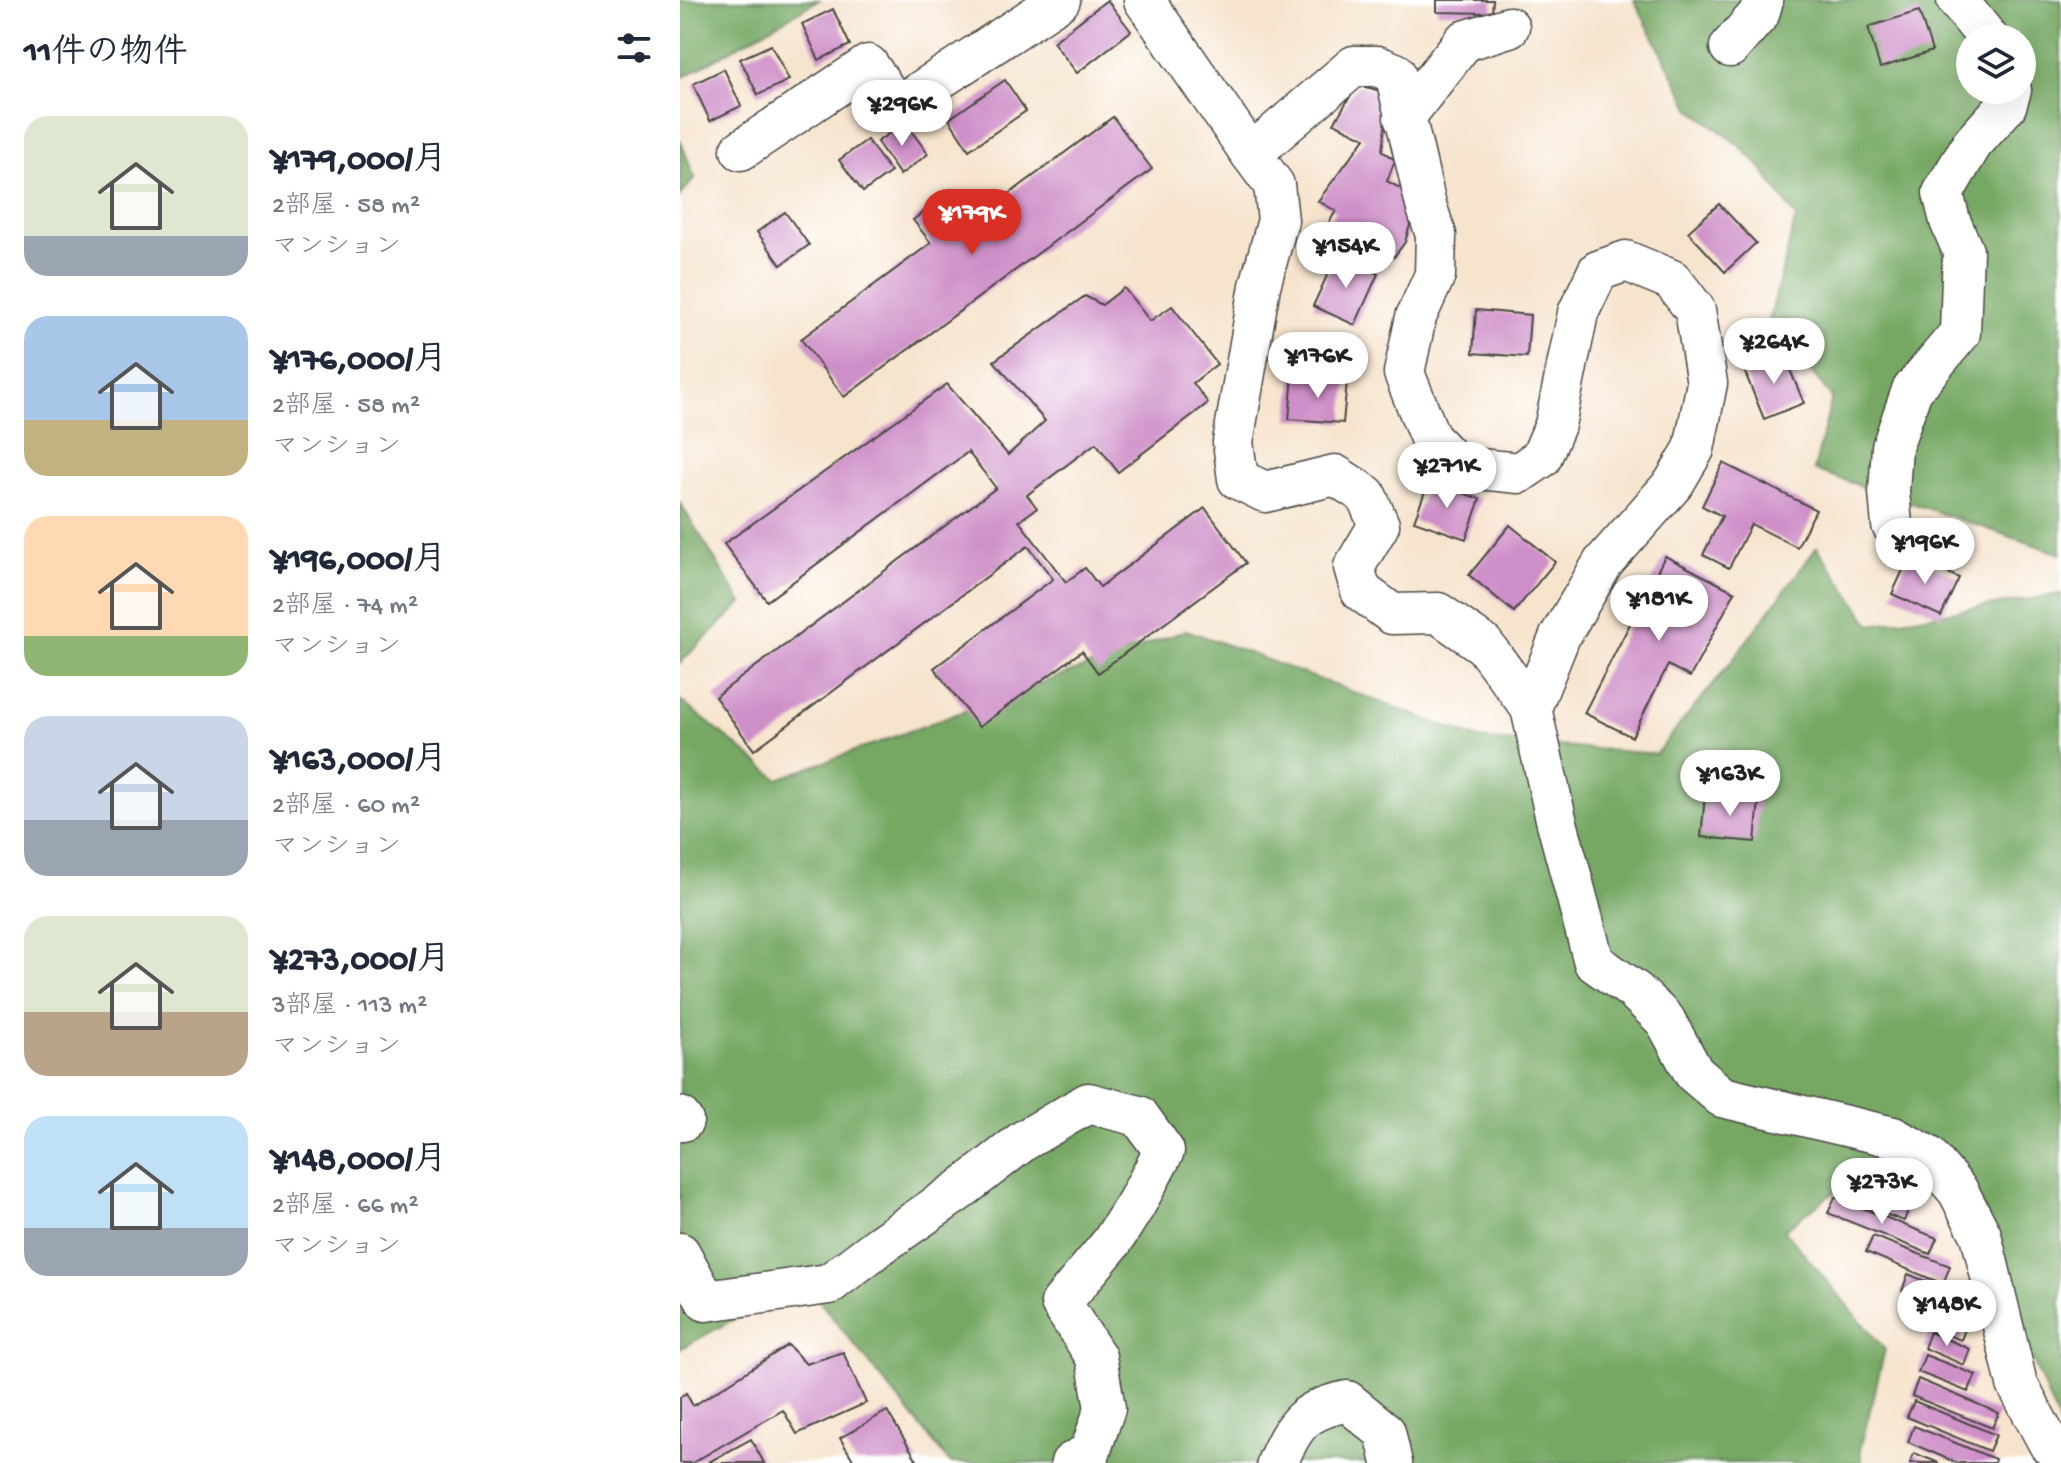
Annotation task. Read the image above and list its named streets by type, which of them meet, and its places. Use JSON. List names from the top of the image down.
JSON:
{
  "page": {
    "heading": "11件の物件",
    "price": [
      "¥296K",
      "¥179K",
      "¥154K",
      "¥264K",
      "¥176K",
      "¥271K",
      "¥196K",
      "¥181K",
      "¥163K",
      "¥273K",
      "¥148K"
    ],
    "list": [
      {
        "name": "¥179,000/月",
        "note": "2部屋 · 58 m² · マンション"
      },
      {
        "name": "¥176,000/月",
        "note": "2部屋 · 58 m² · マンション"
      },
      {
        "name": "¥196,000/月",
        "note": "2部屋 · 74 m² · マンション"
      },
      {
        "name": "¥163,000/月",
        "note": "2部屋 · 60 m² · マンション"
      },
      {
        "name": "¥273,000/月",
        "note": "3部屋 · 113 m² · マンション"
      },
      {
        "name": "¥148,000/月",
        "note": "2部屋 · 66 m² · マンション"
      }
    ]
  }
}
